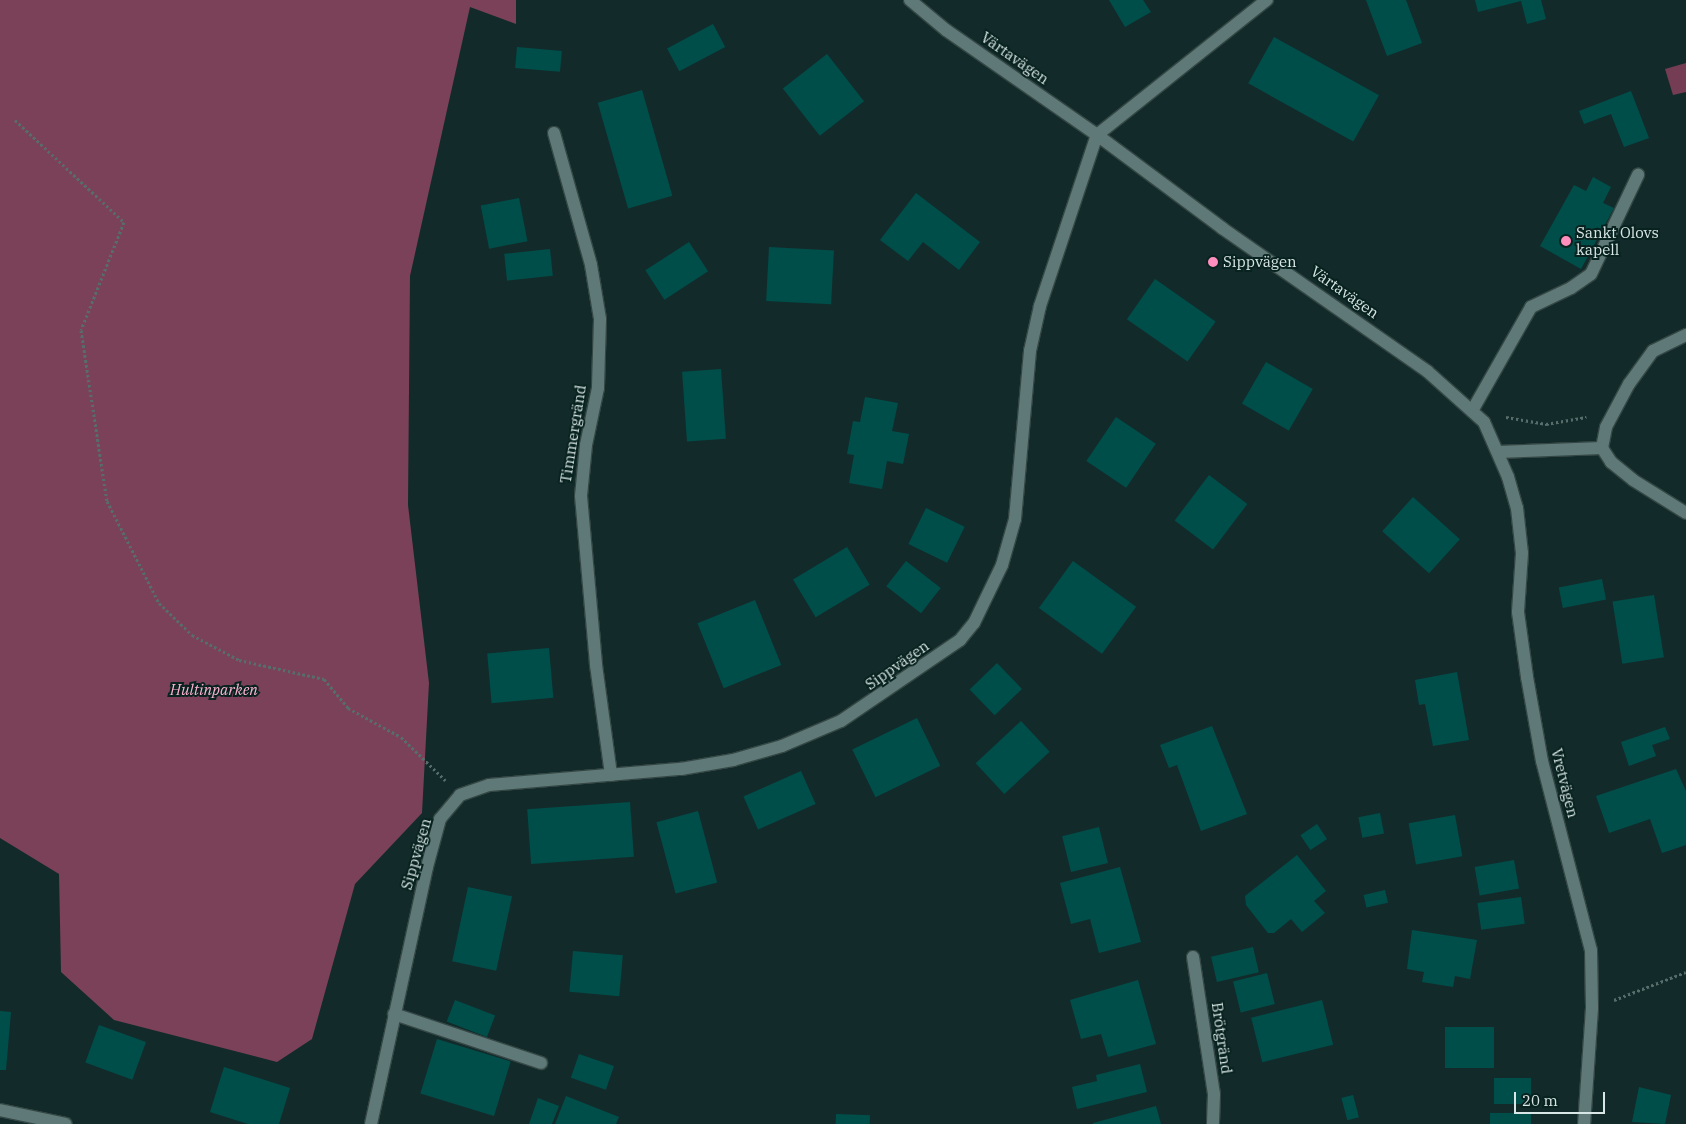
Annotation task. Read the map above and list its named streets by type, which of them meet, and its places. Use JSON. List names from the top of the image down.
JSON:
{
  "streets": {
    "street": [
      "Värtavägen",
      "Timmergränd",
      "Sippvägen",
      "Vretvägen",
      "Brötgränd"
    ]
  },
  "crossings": [
    ["Värtavägen", "Sippvägen"],
    ["Värtavägen", "Vretvägen"],
    ["Timmergränd", "Sippvägen"]
  ],
  "parks": ["Hultinparken"],
  "places": ["Sankt Olovs kapell", "Sippvägen"],
  "scale_bar": "20 m"
}
